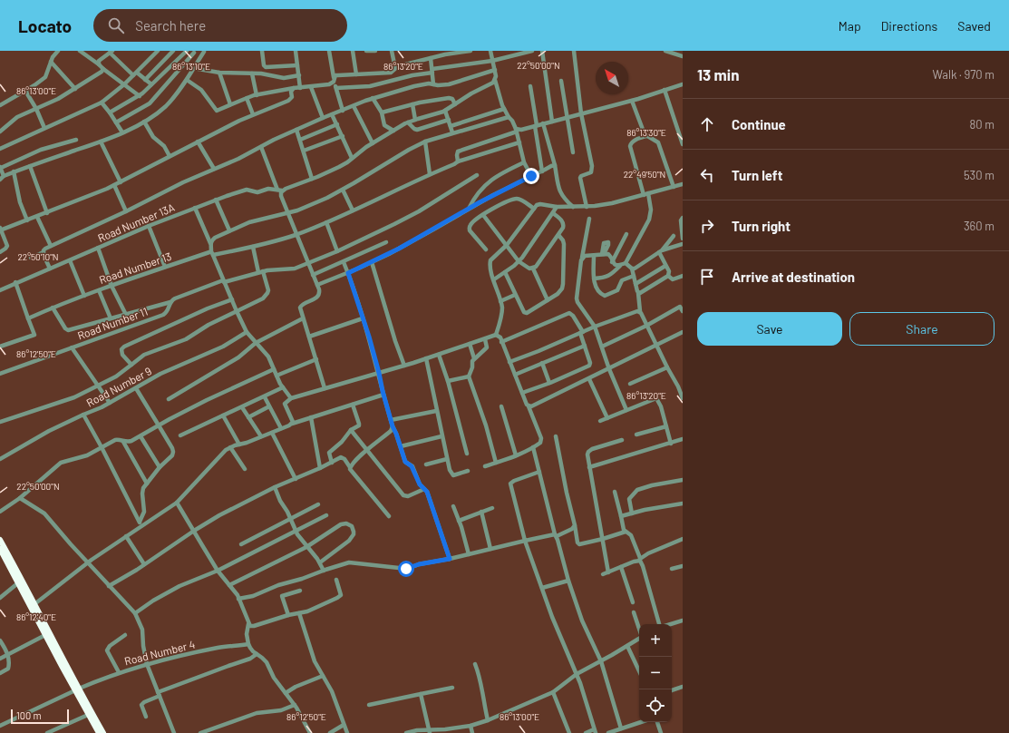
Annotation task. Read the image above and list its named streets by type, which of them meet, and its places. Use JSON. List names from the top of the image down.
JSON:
{
  "streets": {
    "street": [
      "Road Number 13A",
      "Road Number 13",
      "Road Number 11",
      "Road Number 9",
      "Road Number 4"
    ]
  },
  "scale_bar": "100 m",
  "north": "top left",
  "page": {
    "header": "Locato",
    "search": "Search here",
    "nav": ["Map", "Directions", "Saved"],
    "heading": ["13 min", "Walk · 970 m"],
    "list": [
      ["Continue", "80 m"],
      ["Turn left", "530 m"],
      ["Turn right", "360 m"],
      "Arrive at destination"
    ],
    "buttons": ["Save", "Share"],
    "map_buttons": ["+", "−"],
    "scale": "100 m"
  },
  "coordinates": [
    "22°50'00\"N",
    "86°13'10\"E",
    "86°13'20\"E",
    "86°13'00\"E",
    "86°13'30\"E",
    "22°49'50\"N",
    "22°50'10\"N",
    "86°12'50\"E",
    "86°12'40\"E"
  ]
}
